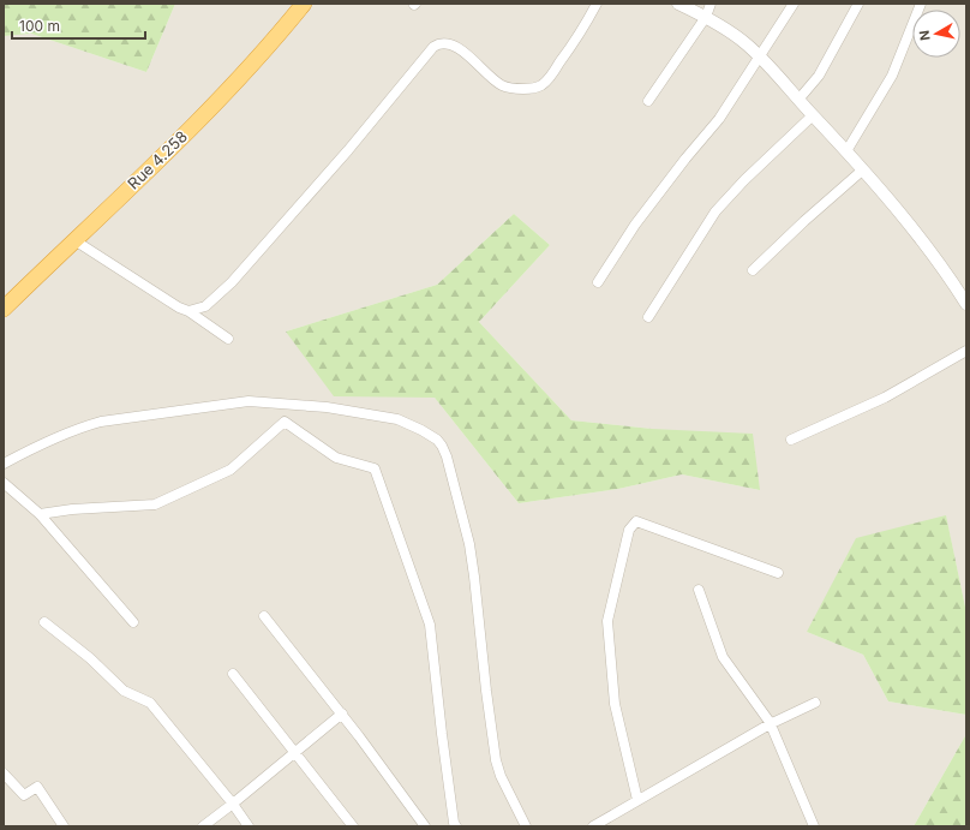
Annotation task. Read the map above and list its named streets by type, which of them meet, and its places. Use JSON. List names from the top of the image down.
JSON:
{
  "streets": {
    "highway": ["Rue 4.258"]
  },
  "scale_bar": "100 m",
  "north": "left"
}
